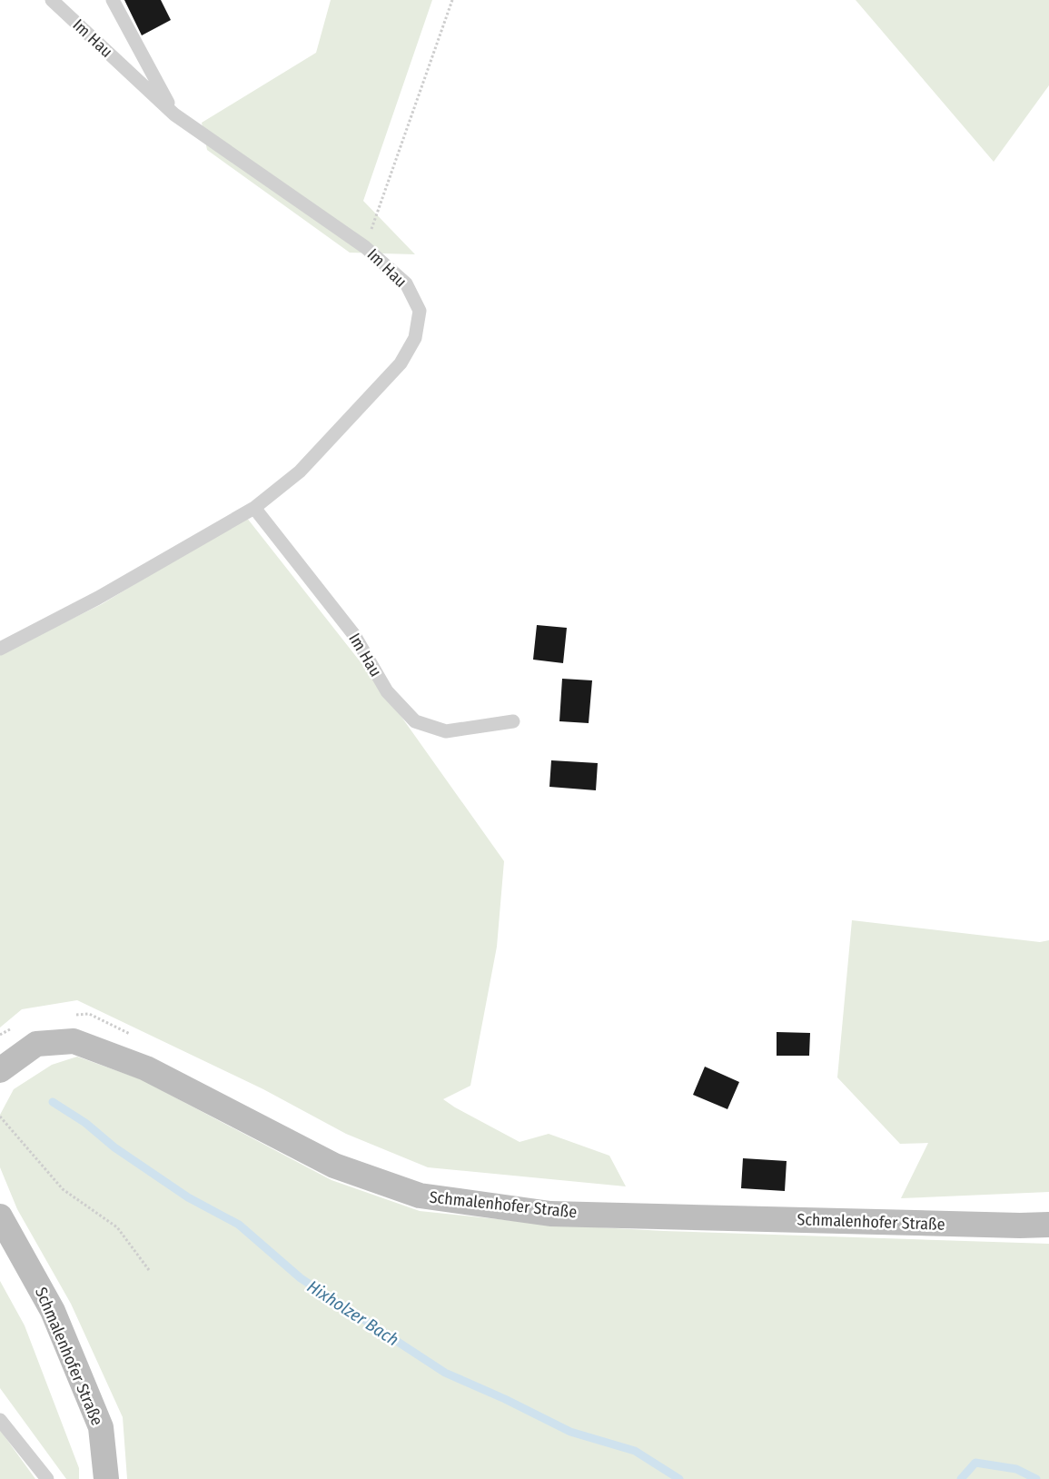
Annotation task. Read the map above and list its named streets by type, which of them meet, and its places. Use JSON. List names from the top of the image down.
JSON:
{
  "streets": {
    "main road": ["Schmalenhofer Straße"],
    "lane": ["Im Hau"]
  },
  "water": ["Hixholzer Bach"]
}
